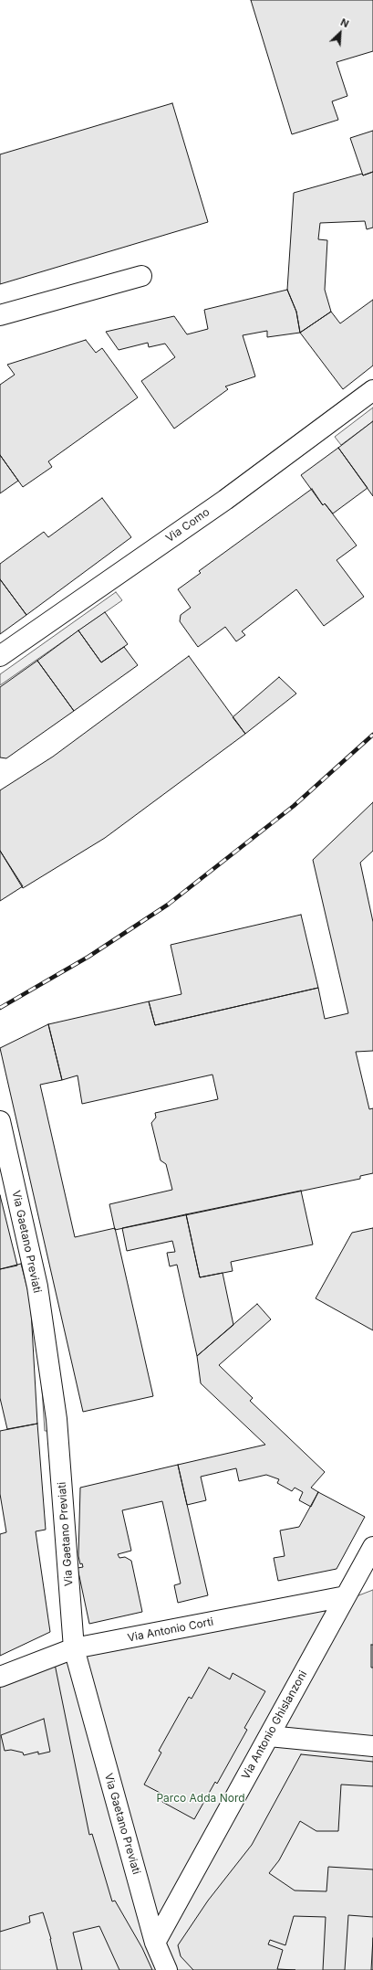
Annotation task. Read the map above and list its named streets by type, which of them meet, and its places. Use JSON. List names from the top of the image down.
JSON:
{
  "streets": {
    "street": [
      "Via Como",
      "Via Gaetano Previati",
      "Via Antonio Corti",
      "Via Antonio Ghislanzoni"
    ]
  },
  "crossings": [
    ["Via Gaetano Previati", "Via Antonio Corti"],
    ["Via Gaetano Previati", "Via Antonio Ghislanzoni"],
    ["Via Antonio Corti", "Via Antonio Ghislanzoni"]
  ],
  "parks": ["Parco Adda Nord"],
  "north": "top right"
}
